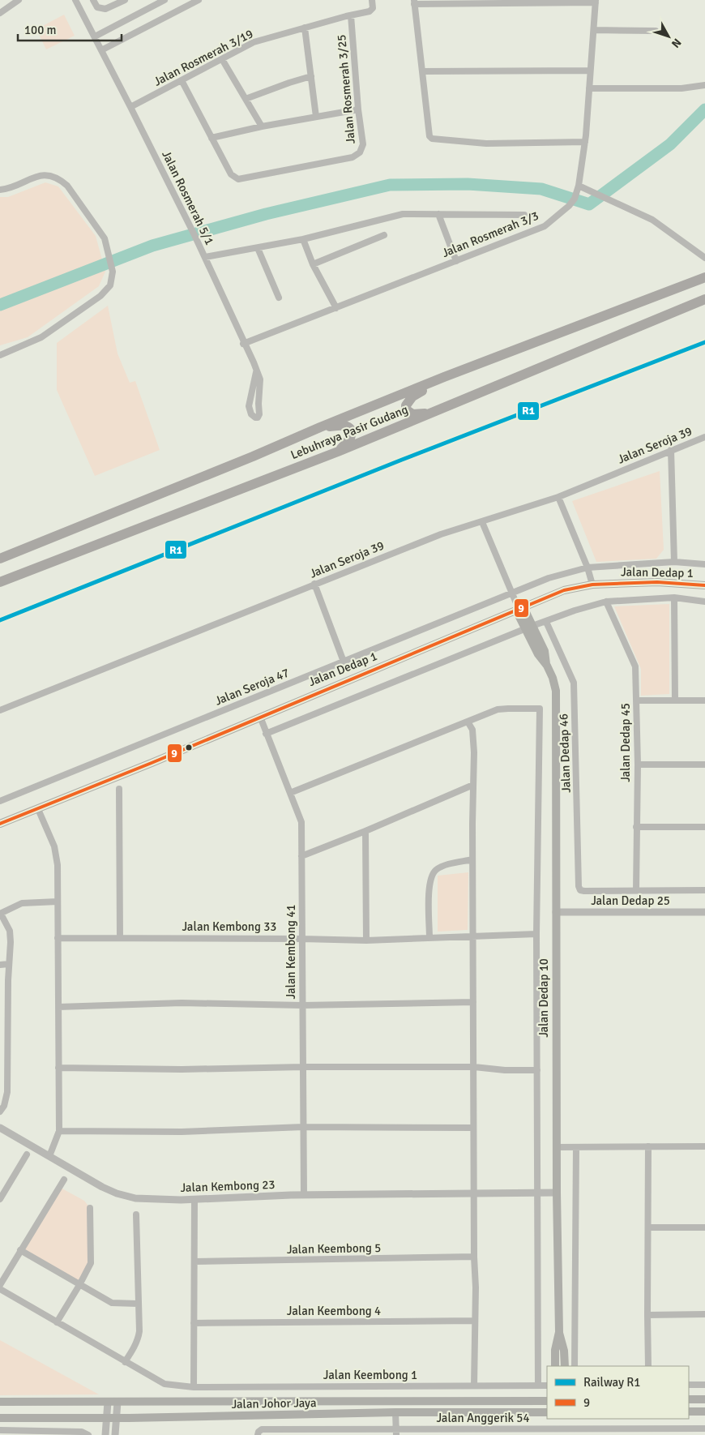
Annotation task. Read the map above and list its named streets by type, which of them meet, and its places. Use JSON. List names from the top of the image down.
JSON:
{
  "streets": {
    "highway": ["Lebuhraya Pasir Gudang"],
    "main road": ["Jalan Dedap 1", "Jalan Dedap 10", "Jalan Johor Jaya"],
    "street": [
      "Jalan Rosmerah 3/19",
      "Jalan Rosmerah 3/25",
      "Jalan Rosmerah 5/1",
      "Jalan Rosmerah 3/3",
      "Jalan Seroja 39",
      "Jalan Seroja 47",
      "Jalan Dedap 45",
      "Jalan Dedap 46",
      "Jalan Dedap 25",
      "Jalan Kembong 33",
      "Jalan Kembong 41",
      "Jalan Kembong 23",
      "Jalan Keembong 5",
      "Jalan Keembong 4",
      "Jalan Keembong 1",
      "Jalan Anggerik 54"
    ]
  },
  "crossings": [
    ["Jalan Rosmerah 3/19", "Jalan Rosmerah 3/25"],
    ["Jalan Rosmerah 3/19", "Jalan Rosmerah 5/1"],
    ["Jalan Rosmerah 5/1", "Jalan Rosmerah 3/3"],
    ["Jalan Dedap 1", "Jalan Kembong 41"],
    ["Jalan Dedap 1", "Jalan Dedap 10"],
    ["Jalan Dedap 45", "Jalan Dedap 46"],
    ["Jalan Dedap 25", "Jalan Dedap 10"],
    ["Jalan Kembong 33", "Jalan Kembong 41"],
    ["Jalan Kembong 41", "Jalan Kembong 23"],
    ["Jalan Dedap 10", "Jalan Kembong 23"]
  ],
  "lines": ["rail line R1", "transit line 9"],
  "legend": ["Railway R1", "9"],
  "scale_bar": "100 m",
  "north": "bottom right"
}
